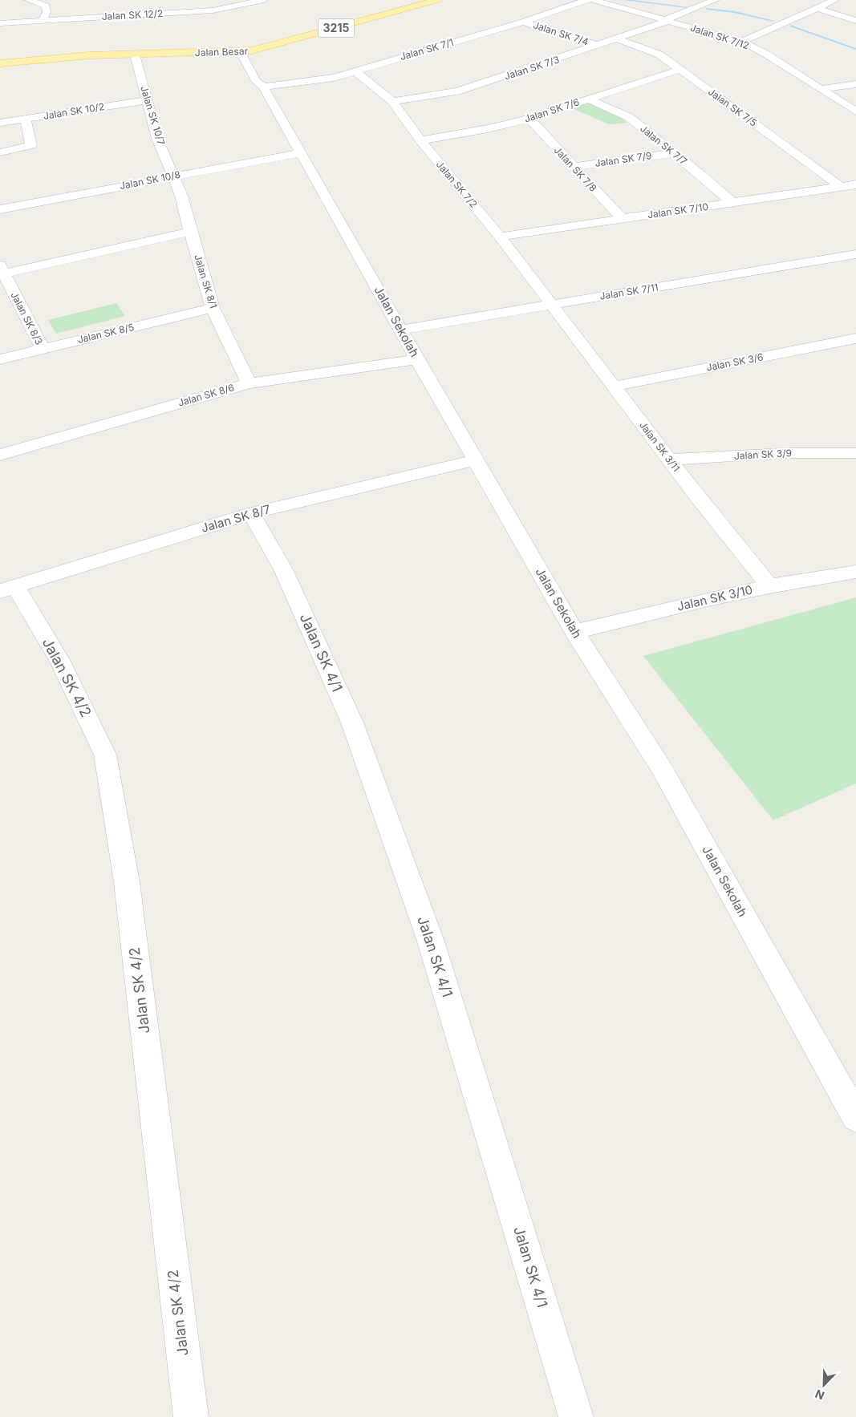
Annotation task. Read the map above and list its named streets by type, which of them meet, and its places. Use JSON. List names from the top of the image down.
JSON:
{
  "streets": {
    "main road": ["3215", "Jalan Besar"],
    "street": [
      "Jalan SK 12/2",
      "Jalan SK 7/4",
      "Jalan SK 7/12",
      "Jalan SK 7/1",
      "Jalan SK 7/3",
      "Jalan SK 7/5",
      "Jalan SK 7/6",
      "Jalan SK 10/2",
      "Jalan SK 10/7",
      "Jalan SK 7/7",
      "Jalan SK 7/9",
      "Jalan SK 7/8",
      "Jalan SK 10/8",
      "Jalan SK 7/2",
      "Jalan SK 7/10",
      "Jalan SK 8/1",
      "Jalan SK 7/11",
      "Jalan SK 8/3",
      "Jalan Sekolah",
      "Jalan SK 8/5",
      "Jalan SK 3/6",
      "Jalan SK 8/6",
      "Jalan SK 3/11",
      "Jalan SK 3/9",
      "Jalan SK 8/7",
      "Jalan SK 3/10",
      "Jalan SK 4/1",
      "Jalan SK 4/2"
    ]
  },
  "crossings": [
    ["Jalan SK 7/4", "Jalan SK 7/1"],
    ["Jalan SK 7/4", "Jalan SK 7/3"],
    ["Jalan SK 7/12", "Jalan SK 7/3"],
    ["Jalan SK 7/1", "Jalan SK 7/2"],
    ["Jalan SK 7/1", "Jalan Sekolah"],
    ["Jalan Besar", "Jalan SK 10/7"],
    ["Jalan Besar", "Jalan Sekolah"],
    ["Jalan SK 7/3", "Jalan SK 7/5"],
    ["Jalan SK 7/3", "Jalan SK 7/2"],
    ["Jalan SK 7/5", "Jalan SK 7/6"],
    ["Jalan SK 7/5", "Jalan SK 7/10"],
    ["Jalan SK 7/6", "Jalan SK 7/7"],
    ["Jalan SK 7/6", "Jalan SK 7/8"],
    ["Jalan SK 7/6", "Jalan SK 7/2"],
    ["Jalan SK 10/2", "Jalan SK 10/7"],
    ["Jalan SK 10/7", "Jalan SK 10/8"],
    ["Jalan SK 10/7", "Jalan SK 8/1"],
    ["Jalan SK 7/7", "Jalan SK 7/9"],
    ["Jalan SK 7/7", "Jalan SK 7/10"],
    ["Jalan SK 7/9", "Jalan SK 7/8"],
    ["Jalan SK 7/8", "Jalan SK 7/10"],
    ["Jalan SK 10/8", "Jalan SK 8/1"],
    ["Jalan SK 10/8", "Jalan Sekolah"],
    ["Jalan SK 7/2", "Jalan SK 7/10"],
    ["Jalan SK 7/2", "Jalan SK 7/11"],
    ["Jalan SK 7/2", "Jalan SK 3/11"],
    ["Jalan SK 8/1", "Jalan SK 8/5"],
    ["Jalan SK 8/1", "Jalan SK 8/6"],
    ["Jalan SK 7/11", "Jalan Sekolah"],
    ["Jalan SK 7/11", "Jalan SK 3/11"],
    ["Jalan SK 8/3", "Jalan SK 8/5"],
    ["Jalan Sekolah", "Jalan SK 8/6"],
    ["Jalan Sekolah", "Jalan SK 8/7"],
    ["Jalan Sekolah", "Jalan SK 3/10"],
    ["Jalan SK 3/6", "Jalan SK 3/11"],
    ["Jalan SK 3/11", "Jalan SK 3/9"],
    ["Jalan SK 3/11", "Jalan SK 3/10"],
    ["Jalan SK 8/7", "Jalan SK 4/1"],
    ["Jalan SK 8/7", "Jalan SK 4/2"]
  ],
  "north": "bottom left"
}
